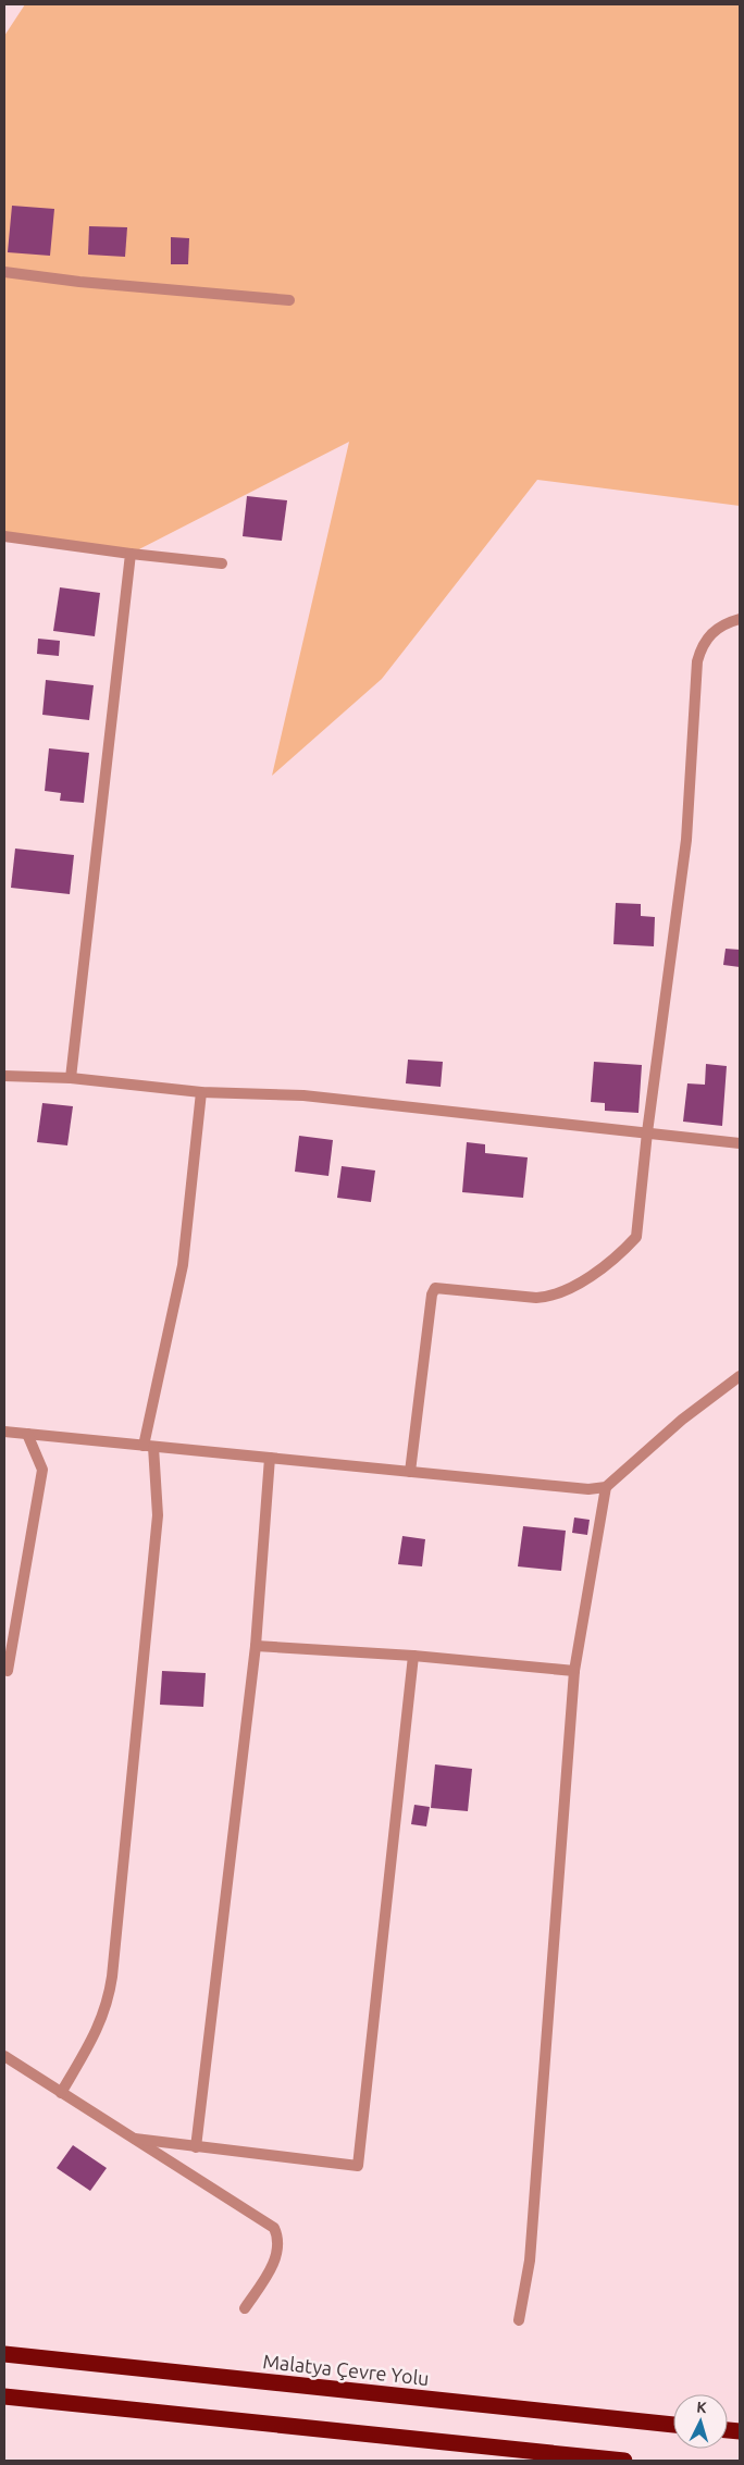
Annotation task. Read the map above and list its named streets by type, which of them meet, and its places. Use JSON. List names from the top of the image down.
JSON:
{
  "streets": {
    "highway": ["Malatya Çevre Yolu"]
  },
  "north": "top"
}
